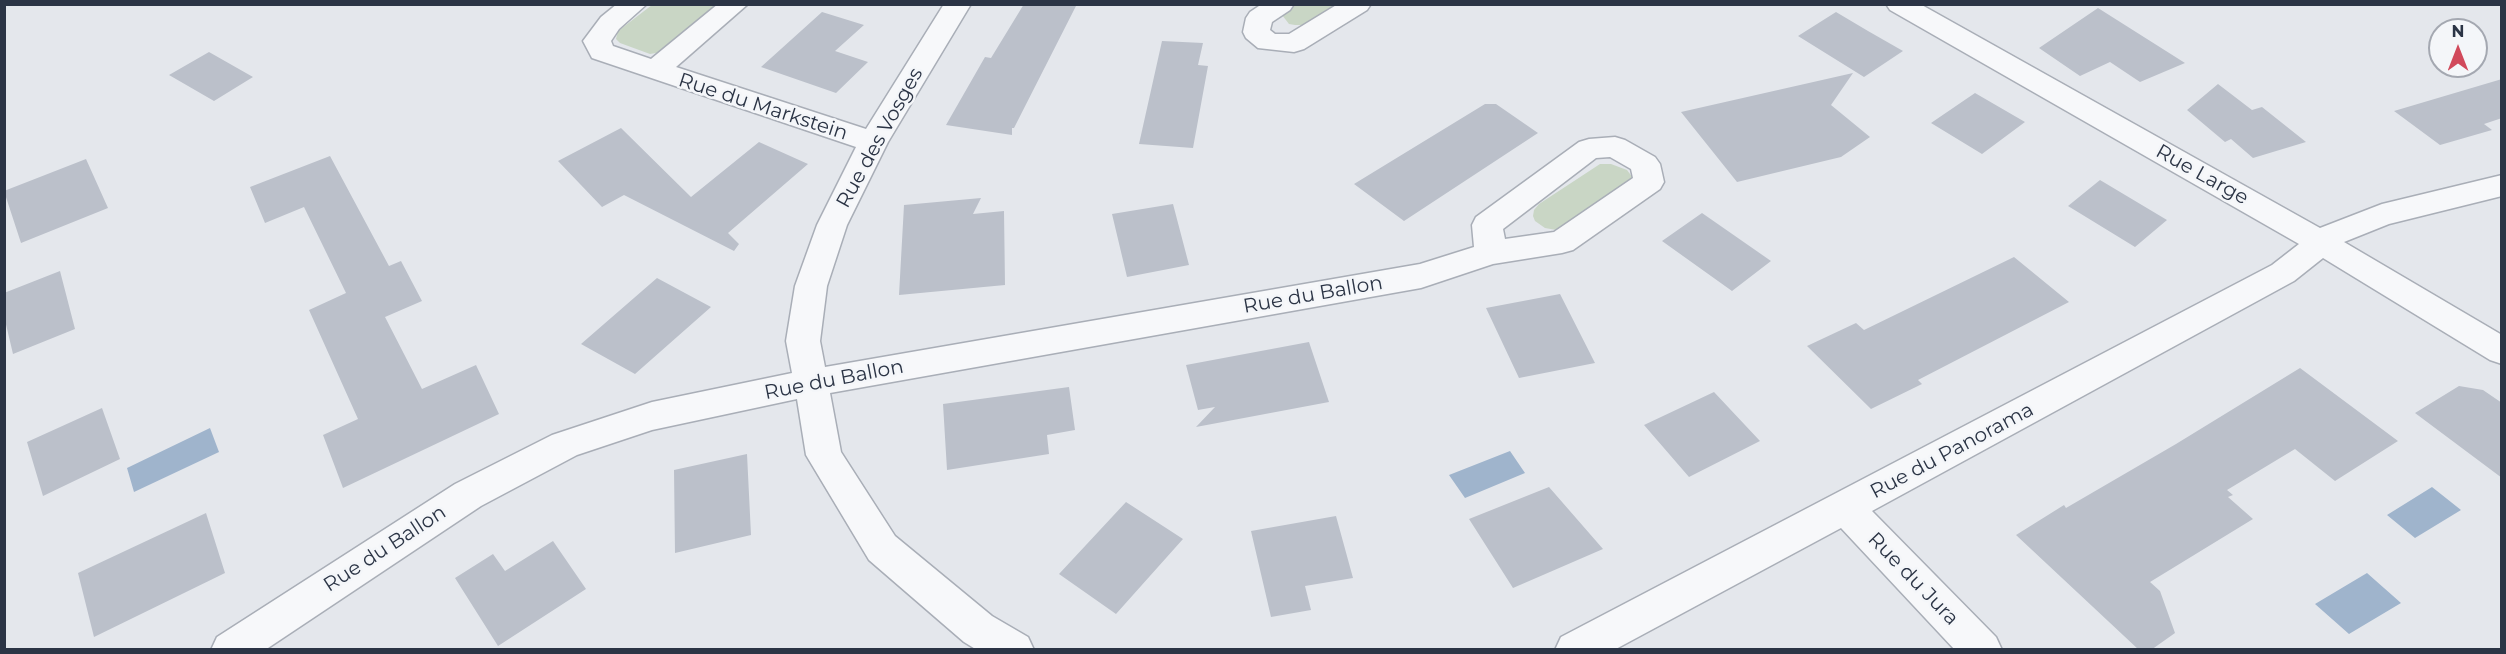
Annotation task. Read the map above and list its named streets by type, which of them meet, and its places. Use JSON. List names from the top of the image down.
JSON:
{
  "streets": {
    "street": [
      "Rue du Markstein",
      "Rue des Vosges",
      "Rue Large",
      "Rue du Ballon",
      "Rue du Panorama",
      "Rue du Jura"
    ]
  },
  "crossings": [
    ["Rue du Markstein", "Rue des Vosges"],
    ["Rue des Vosges", "Rue du Ballon"],
    ["Rue Large", "Rue du Panorama"],
    ["Rue du Panorama", "Rue du Jura"]
  ],
  "north": "top"
}
